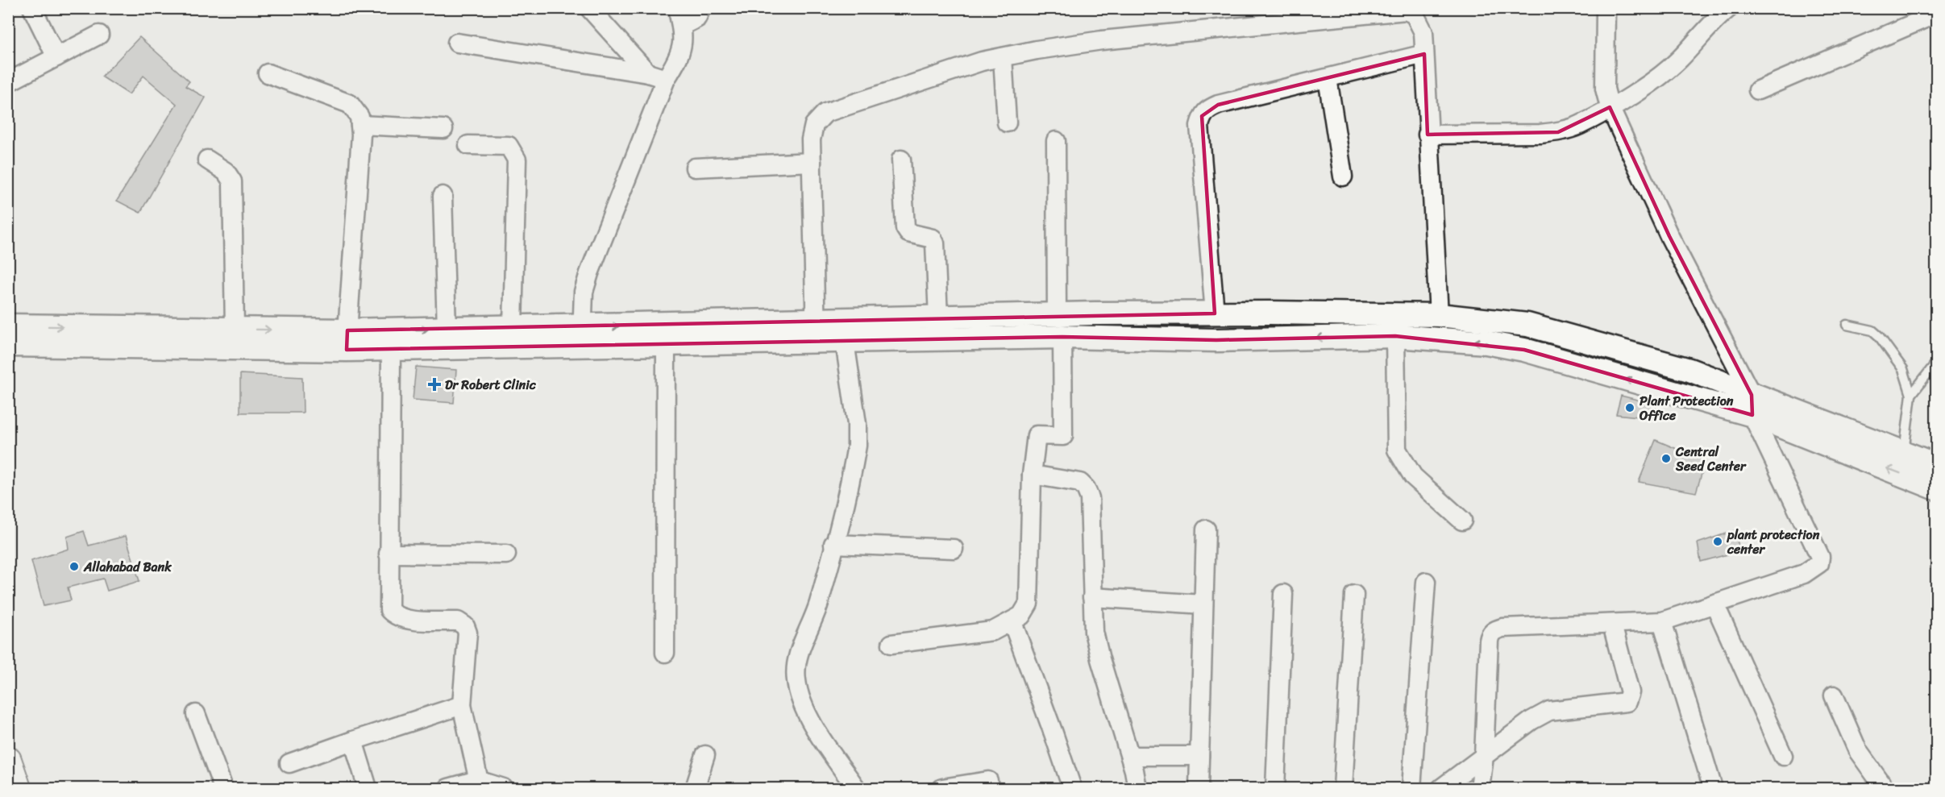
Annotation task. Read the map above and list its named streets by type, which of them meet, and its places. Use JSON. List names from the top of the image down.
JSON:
{
  "places": {
    "health": ["Dr Robert Clinic"],
    "other": [
      "Plant Protection Office",
      "Central Seed Center",
      "plant protection center",
      "Allahabad Bank"
    ]
  }
}
